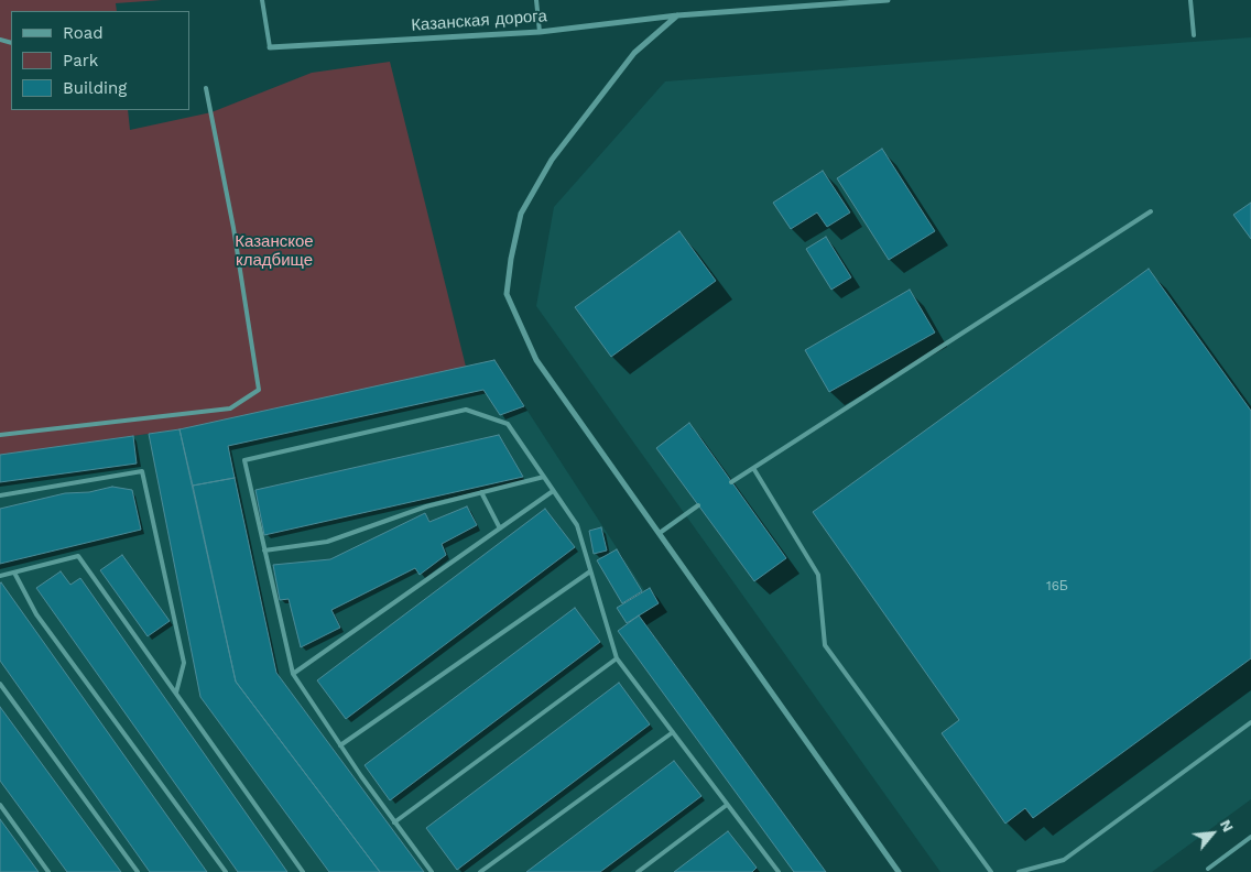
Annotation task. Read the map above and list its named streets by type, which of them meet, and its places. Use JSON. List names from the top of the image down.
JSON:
{
  "streets": {
    "street": ["Казанская дорога"]
  },
  "parks": ["Казанское кладбище"],
  "house_numbers": ["16Б"],
  "legend": ["Road", "Park", "Building"],
  "north": "top right"
}
